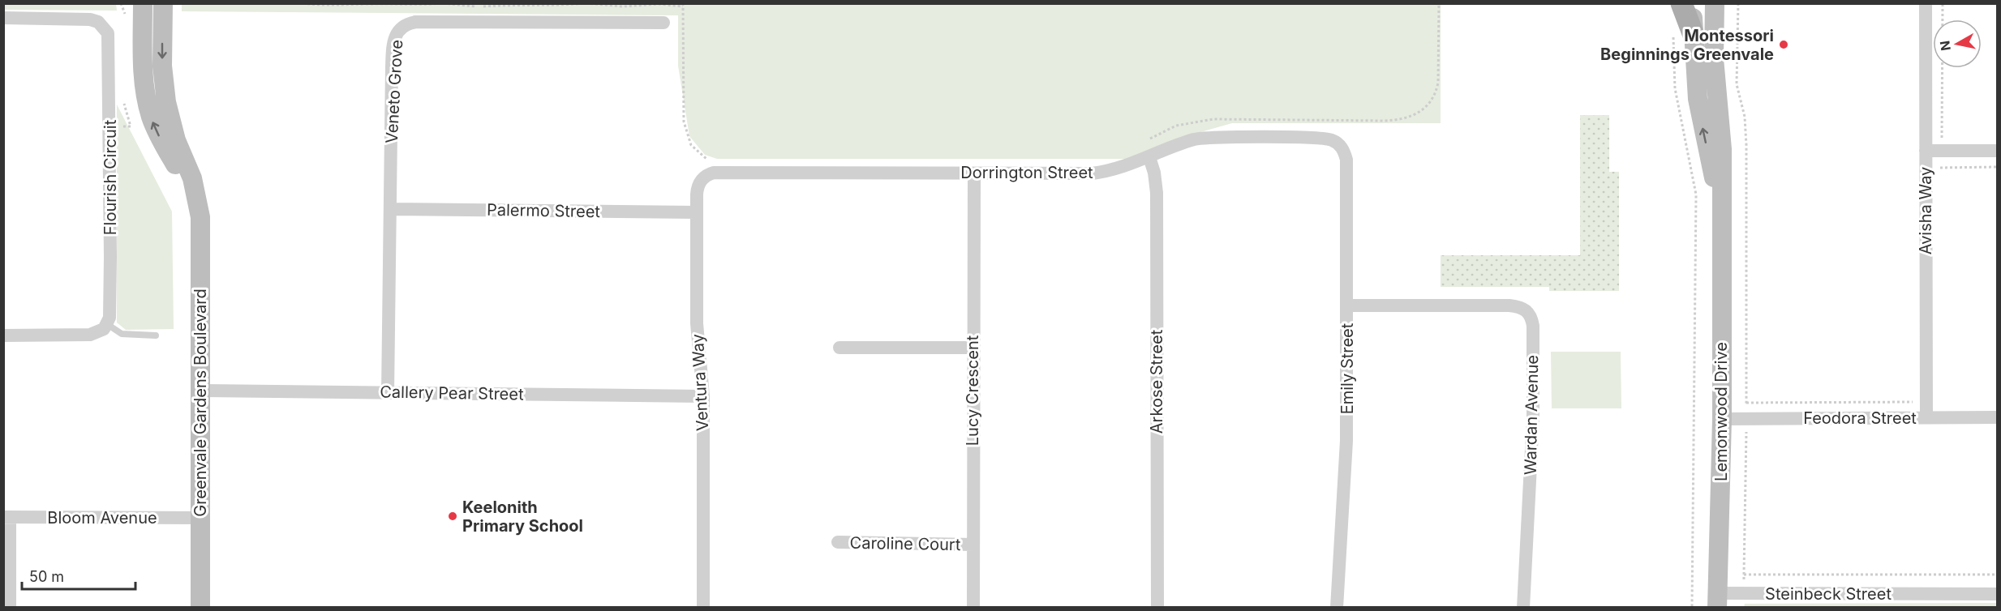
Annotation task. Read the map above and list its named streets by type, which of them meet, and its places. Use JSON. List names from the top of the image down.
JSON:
{
  "streets": {
    "street": [
      "Veneto Grove",
      "Dorrington Street",
      "Flourish Circuit",
      "Palermo Street",
      "Avisha Way",
      "Emily Street",
      "Arkose Street",
      "Ventura Way",
      "Lucy Crescent",
      "Callery Pear Street",
      "Greenvale Gardens Boulevard",
      "Lemonwood Drive",
      "Wardan Avenue",
      "Feodora Street",
      "Bloom Avenue",
      "Caroline Court",
      "Steinbeck Street"
    ]
  },
  "crossings": [
    ["Veneto Grove", "Palermo Street"],
    ["Veneto Grove", "Callery Pear Street"],
    ["Dorrington Street", "Emily Street"],
    ["Dorrington Street", "Arkose Street"],
    ["Dorrington Street", "Ventura Way"],
    ["Dorrington Street", "Lucy Crescent"],
    ["Palermo Street", "Ventura Way"],
    ["Avisha Way", "Feodora Street"],
    ["Emily Street", "Wardan Avenue"],
    ["Ventura Way", "Callery Pear Street"],
    ["Lucy Crescent", "Caroline Court"],
    ["Callery Pear Street", "Greenvale Gardens Boulevard"],
    ["Greenvale Gardens Boulevard", "Bloom Avenue"],
    ["Lemonwood Drive", "Feodora Street"],
    ["Lemonwood Drive", "Steinbeck Street"]
  ],
  "places": ["Montessori Beginnings Greenvale", "Keelonith Primary School"],
  "scale_bar": "50 m",
  "north": "left"
}
